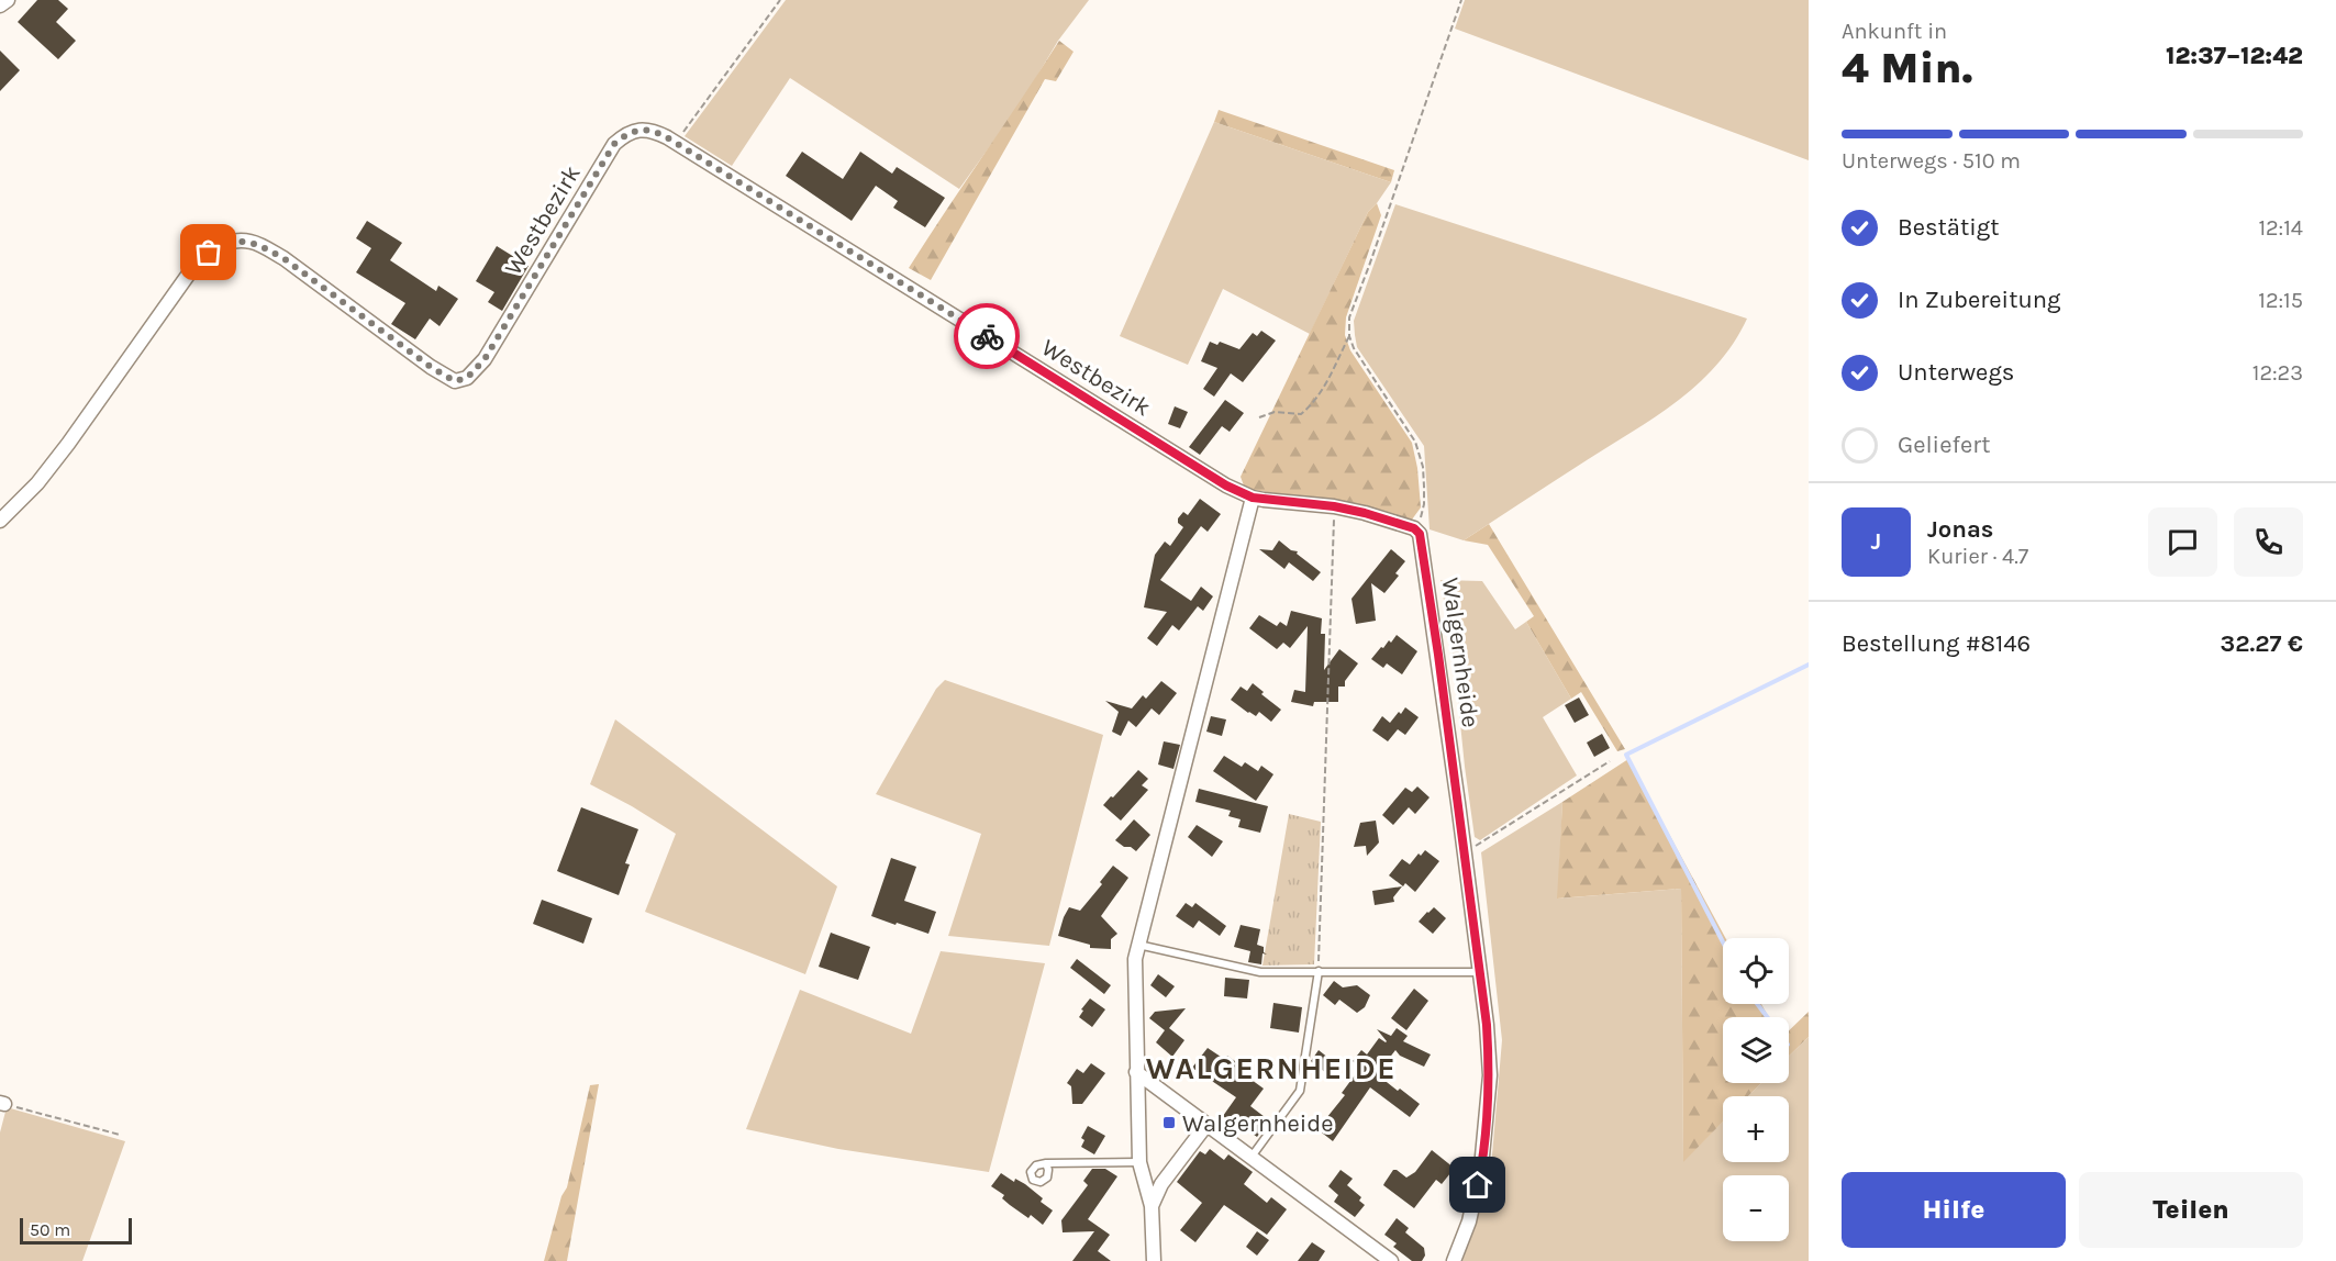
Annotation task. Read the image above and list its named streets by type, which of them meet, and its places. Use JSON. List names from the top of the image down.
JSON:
{
  "streets": {
    "street": ["Westbezirk", "Walgernheide"]
  },
  "districts": ["WALGERNHEIDE"],
  "places": {
    "transit": ["Walgernheide"]
  },
  "scale_bar": "50 m",
  "page": {
    "heading": ["4 Min.", "Ankunft in", "12:37–12:42"],
    "panel": [
      "Jonas",
      "Kurier · 4.7",
      "Bestellung #8146",
      "32.27 €"
    ],
    "bar": "Unterwegs · 510 m",
    "list": [
      ["Bestätigt", "12:14"],
      ["In Zubereitung", "12:15"],
      ["Unterwegs", "12:23"],
      "Geliefert"
    ],
    "round": "J",
    "map_buttons": ["+", "−"],
    "buttons": ["Hilfe", "Teilen"],
    "scale": "50 m"
  }
}
